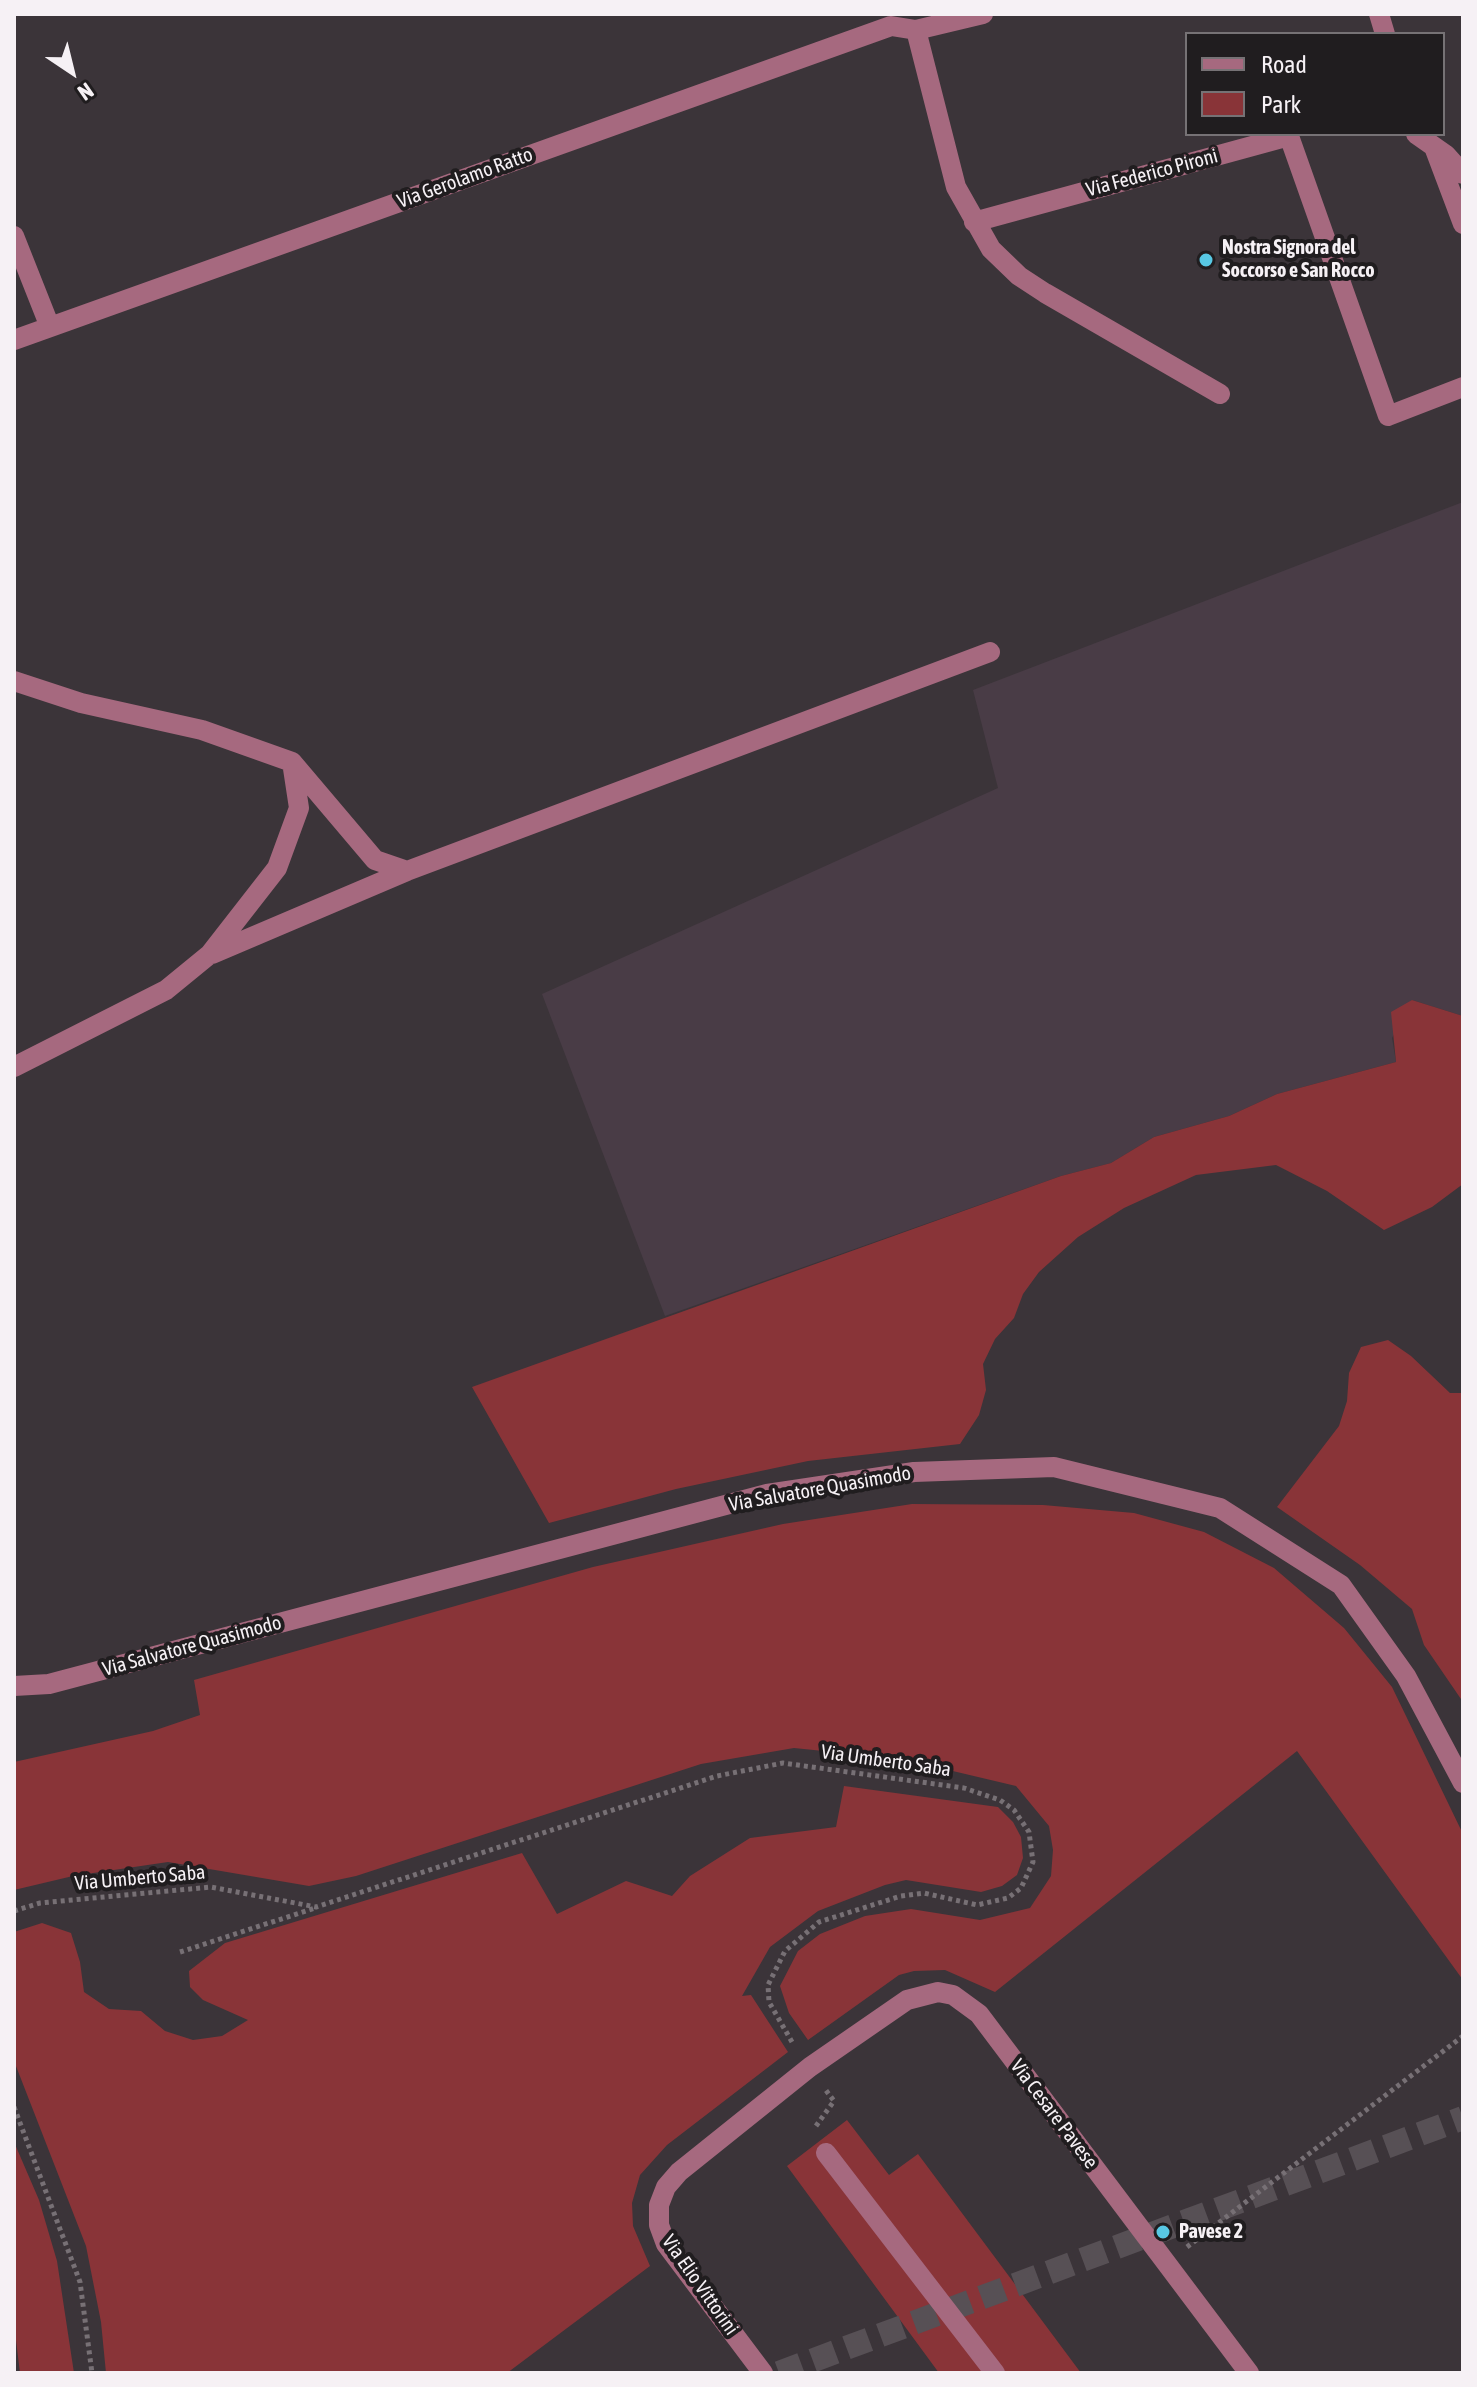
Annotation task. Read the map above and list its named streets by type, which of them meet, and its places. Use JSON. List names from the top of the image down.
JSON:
{
  "streets": {
    "street": [
      "Via Federico Pironi",
      "Via Gerolamo Ratto",
      "Via Salvatore Quasimodo",
      "Via Cesare Pavese",
      "Via Elio Vittorini"
    ],
    "path": ["Via Umberto Saba"]
  },
  "crossings": [
    ["Via Cesare Pavese", "Via Elio Vittorini"]
  ],
  "places": ["Nostra Signora del Soccorso e San Rocco", "Pavese 2"],
  "legend": ["Road", "Park"],
  "north": "bottom right"
}
